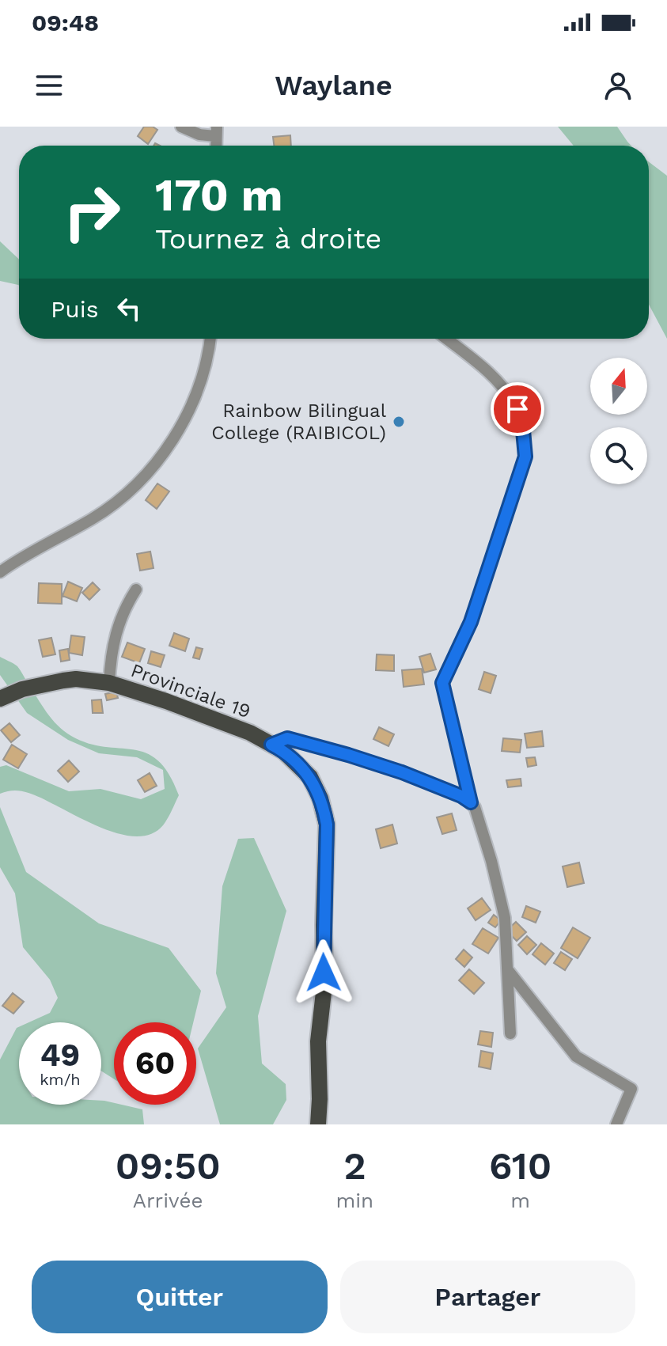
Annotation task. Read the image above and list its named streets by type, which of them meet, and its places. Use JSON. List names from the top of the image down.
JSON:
{
  "streets": {
    "main road": ["Provinciale 19"]
  },
  "places": ["Rainbow Bilingual College (RAIBICOL)"],
  "north": "top",
  "page": {
    "status": "09:48",
    "header": "Waylane",
    "turn": ["170 m", "Tournez à droite"],
    "then": "Puis",
    "speed": "49 km/h",
    "limit": "60",
    "eta": [
      "09:50",
      "Arrivée",
      "2",
      "min",
      "610",
      "m"
    ],
    "buttons": ["Quitter", "Partager"]
  }
}
